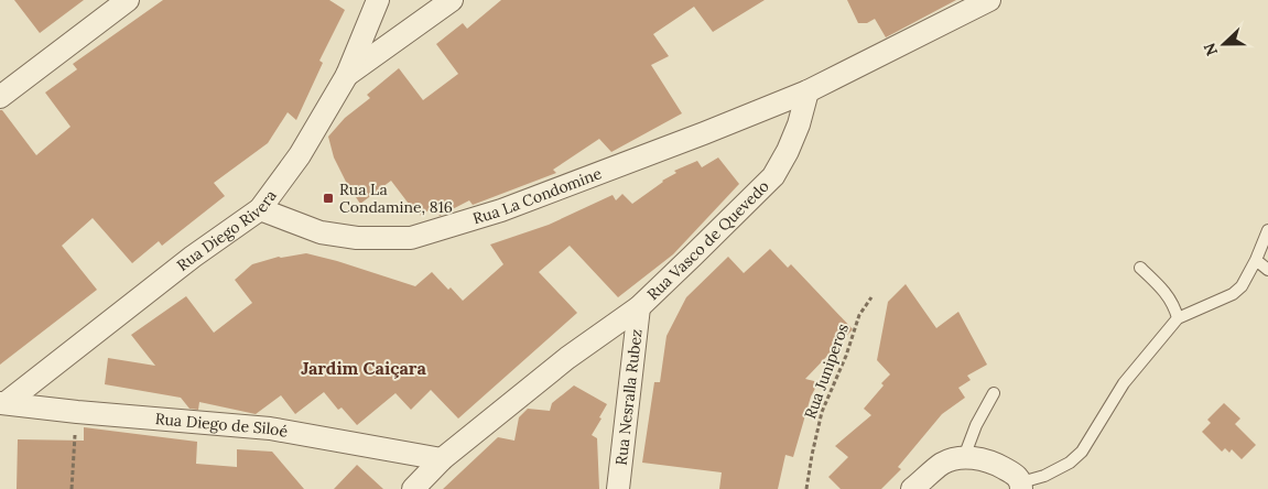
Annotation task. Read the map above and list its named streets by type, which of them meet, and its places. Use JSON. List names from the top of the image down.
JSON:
{
  "streets": {
    "street": [
      "Rua La Condomine",
      "Rua Diego Rivera",
      "Rua Vasco de Quevedo",
      "Rua Nesralla Rubez",
      "Rua Diego de Siloé"
    ],
    "path": ["Rua Juniperos"]
  },
  "crossings": [
    ["Rua La Condomine", "Rua Diego Rivera"],
    ["Rua La Condomine", "Rua Vasco de Quevedo"],
    ["Rua Diego Rivera", "Rua Diego de Siloé"],
    ["Rua Vasco de Quevedo", "Rua Nesralla Rubez"],
    ["Rua Vasco de Quevedo", "Rua Diego de Siloé"]
  ],
  "districts": ["Jardim Caiçara"],
  "places": {
    "transit": ["Rua La Condamine, 816"]
  },
  "north": "left"
}
